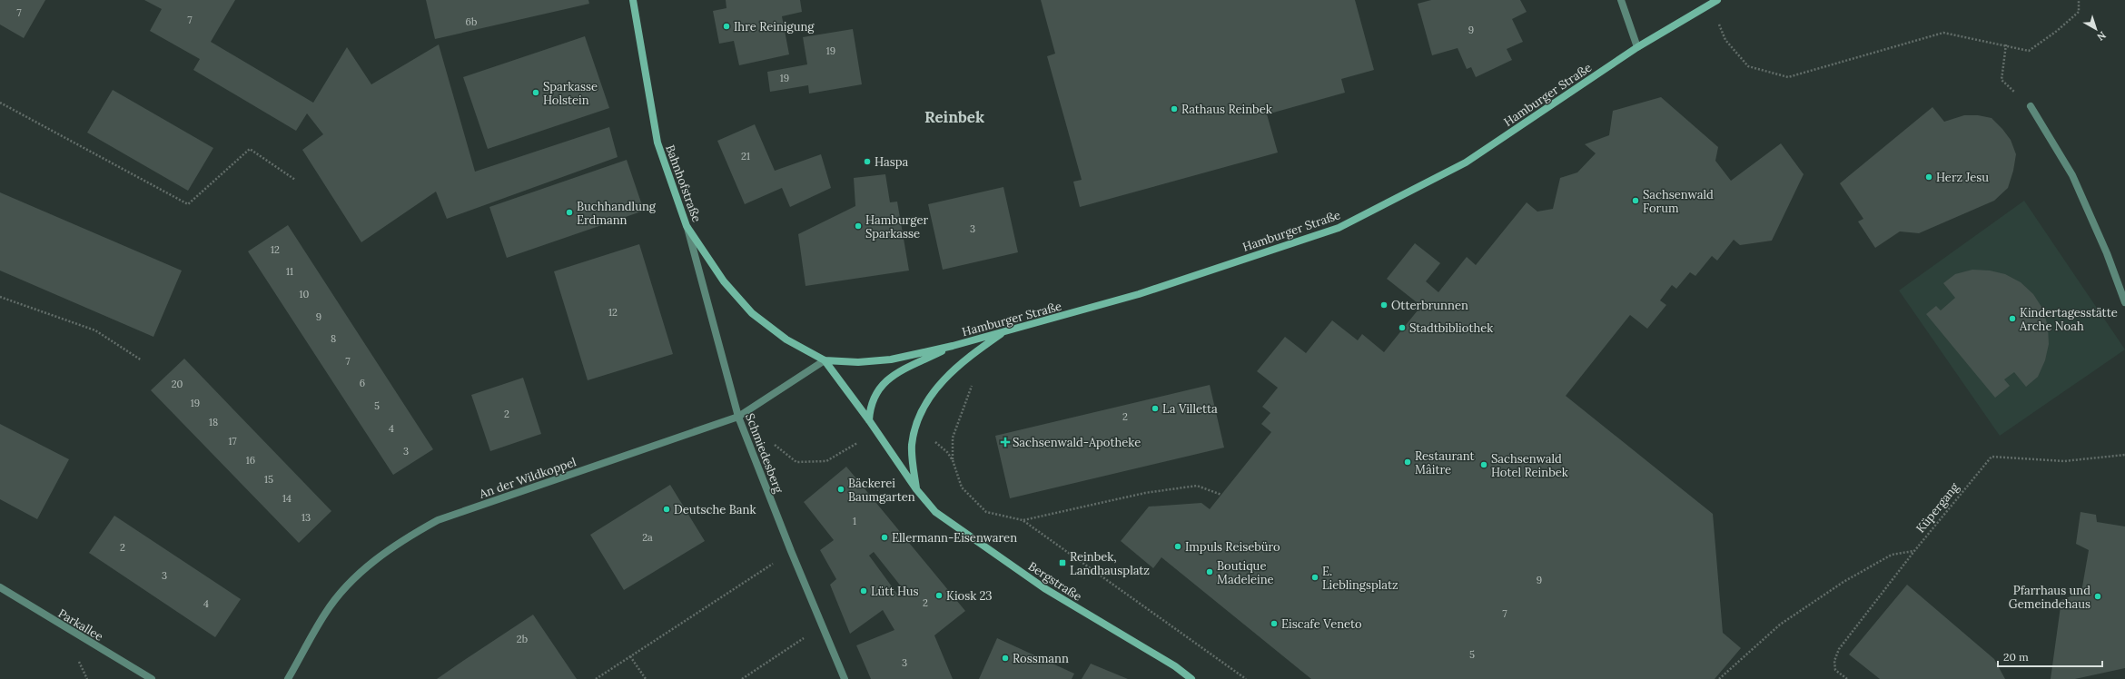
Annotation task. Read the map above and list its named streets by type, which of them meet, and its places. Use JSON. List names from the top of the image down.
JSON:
{
  "streets": {
    "main road": ["Hamburger Straße", "Bahnhofstraße", "Bergstraße"],
    "street": ["Schmiedesberg", "An der Wildkoppel", "Parkallee"],
    "path": ["Küpergang"]
  },
  "crossings": [
    ["Hamburger Straße", "Bahnhofstraße"],
    ["Hamburger Straße", "An der Wildkoppel"],
    ["Hamburger Straße", "Bergstraße"],
    ["Bahnhofstraße", "Schmiedesberg"],
    ["Bahnhofstraße", "An der Wildkoppel"],
    ["Bahnhofstraße", "Bergstraße"],
    ["Schmiedesberg", "An der Wildkoppel"],
    ["An der Wildkoppel", "Bergstraße"]
  ],
  "districts": ["Reinbek"],
  "places": {
    "other": [
      "Ihre Reinigung",
      "Sparkasse Holstein",
      "Rathaus Reinbek",
      "Haspa",
      "Herz Jesu",
      "Sachsenwald Forum",
      "Buchhandlung Erdmann",
      "Hamburger Sparkasse",
      "Otterbrunnen",
      "Kindertagesstätte Arche Noah",
      "Stadtbibliothek",
      "La Villetta",
      "Restaurant Mâitre",
      "Sachsenwald Hotel Reinbek",
      "Bäckerei Baumgarten",
      "Deutsche Bank",
      "Ellermann-Eisenwaren",
      "Impuls Reisebüro",
      "Boutique Madeleine",
      "E. Lieblingsplatz",
      "Lütt Hus",
      "Kiosk 23",
      "Pfarrhaus und Gemeindehaus",
      "Eiscafe Veneto",
      "Rossmann"
    ],
    "health": ["Sachsenwald-Apotheke"],
    "transit": ["Reinbek, Landhausplatz"]
  },
  "house_numbers": [
    "7",
    "7",
    "6b",
    "9",
    "19",
    "19",
    "21",
    "3",
    "12",
    "11",
    "10",
    "12",
    "9",
    "8",
    "7",
    "6",
    "20",
    "19",
    "5",
    "2",
    "2",
    "18",
    "4",
    "17",
    "3",
    "16",
    "15",
    "14",
    "13",
    "1",
    "2a",
    "2",
    "3",
    "9",
    "2",
    "4",
    "7",
    "2b",
    "5",
    "3"
  ],
  "scale_bar": "20 m",
  "north": "bottom right"
}
